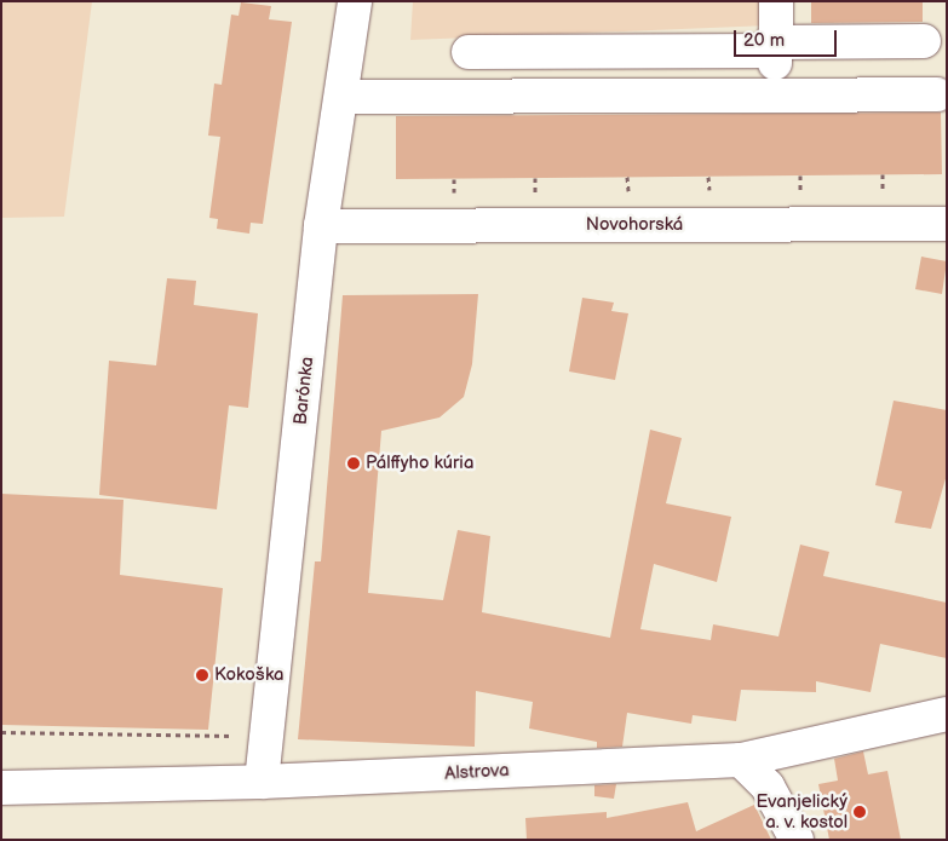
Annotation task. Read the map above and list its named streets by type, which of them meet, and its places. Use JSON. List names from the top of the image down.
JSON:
{
  "streets": {
    "street": ["Novohorská", "Barónka", "Alstrova"]
  },
  "crossings": [
    ["Novohorská", "Barónka"],
    ["Barónka", "Alstrova"]
  ],
  "places": ["Pálffyho kúria", "Kokoška", "Evanjelický a. v. kostol"],
  "scale_bar": "20 m"
}
